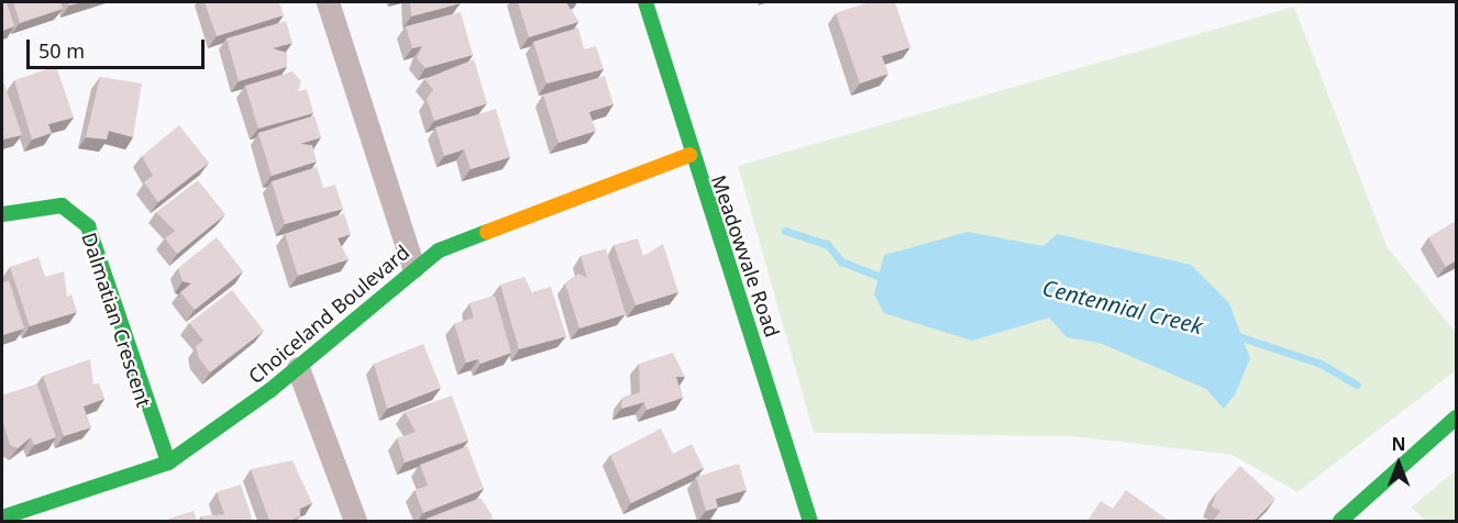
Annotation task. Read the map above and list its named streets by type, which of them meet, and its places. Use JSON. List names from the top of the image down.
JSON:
{
  "streets": {
    "street": ["Meadowvale Road", "Choiceland Boulevard", "Dalmatian Crescent"]
  },
  "crossings": [
    ["Meadowvale Road", "Choiceland Boulevard"],
    ["Choiceland Boulevard", "Dalmatian Crescent"]
  ],
  "water": ["Centennial Creek"],
  "scale_bar": "50 m",
  "north": "top"
}
